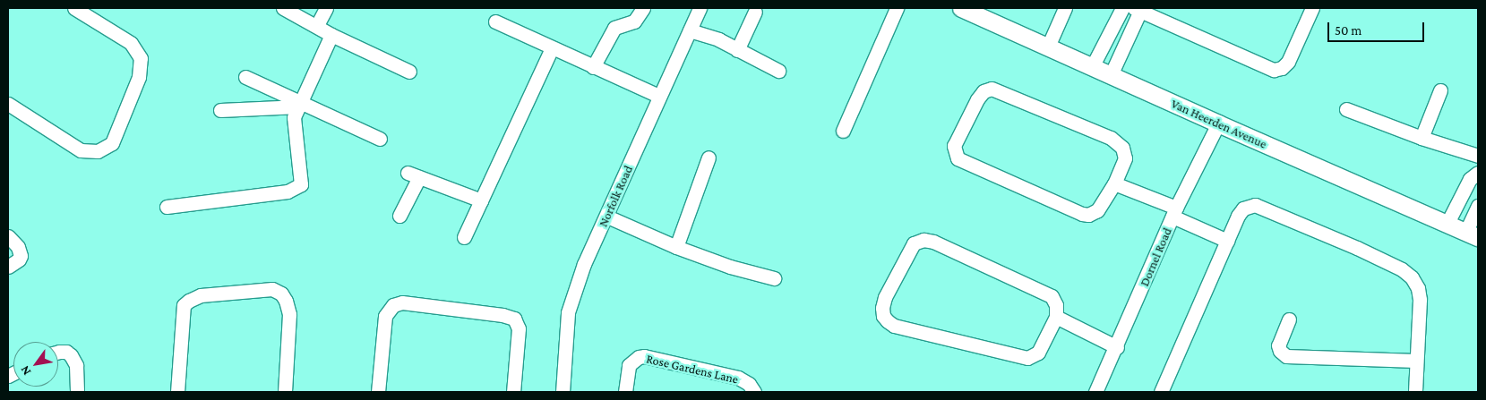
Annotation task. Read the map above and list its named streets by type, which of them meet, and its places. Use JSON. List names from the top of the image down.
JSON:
{
  "streets": {
    "street": [
      "Van Heerden Avenue",
      "Norfolk Road",
      "Dornel Road",
      "Rose Gardens Lane"
    ]
  },
  "crossings": [
    ["Van Heerden Avenue", "Dornel Road"]
  ],
  "scale_bar": "50 m",
  "north": "bottom left"
}
